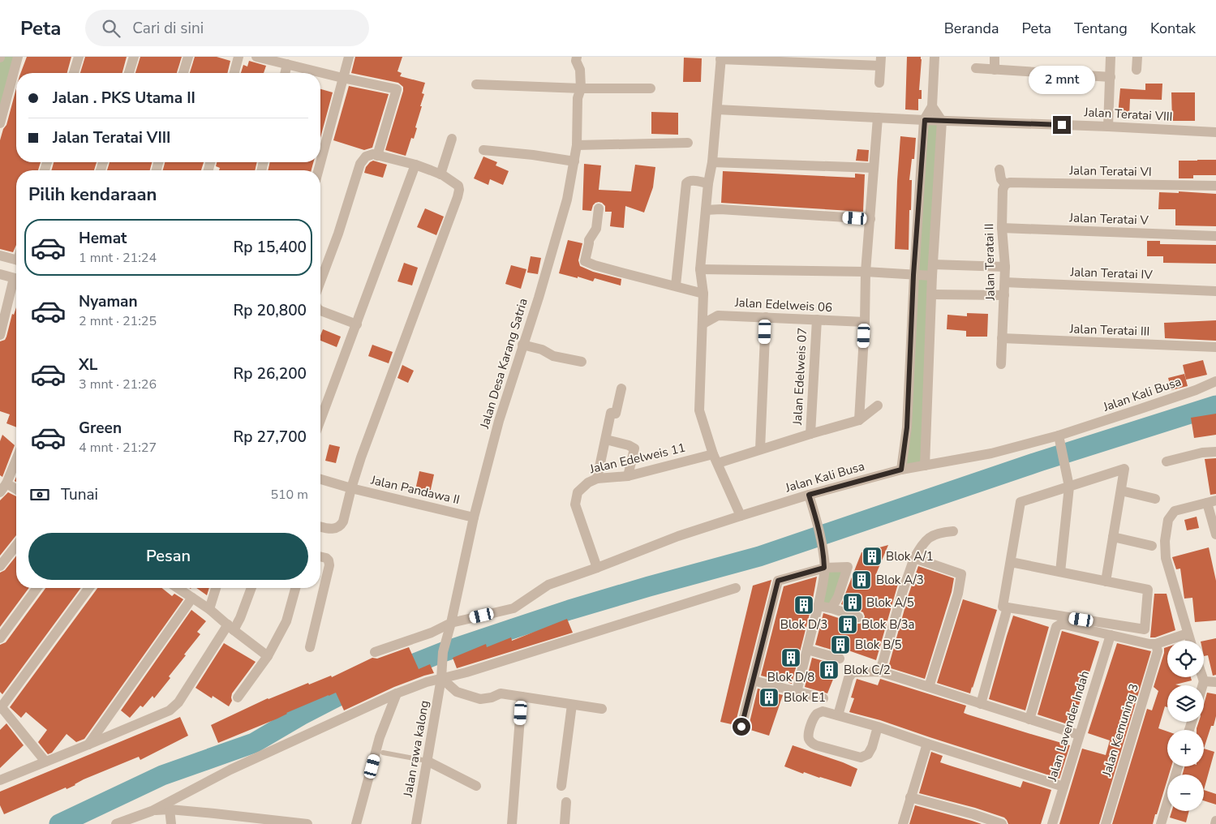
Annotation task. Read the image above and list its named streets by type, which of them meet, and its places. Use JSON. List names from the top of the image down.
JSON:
{
  "streets": {
    "street": [
      "Jalan Teratai VIII",
      "Jalan Teratai VI",
      "Jalan Teratai V",
      "Jalan Teratai II",
      "Jalan Teratai IV",
      "Jalan Edelweis 06",
      "Jalan Teratai III",
      "Jalan Desa Karang Satria",
      "Jalan Edelweis 07",
      "Jalan Kali Busa",
      "Jalan Edelweis 11",
      "Jalan Pandawa II",
      "Jalan Lavender Indah",
      "Jalan Kemuning 3",
      "Jalan rawa kalong"
    ]
  },
  "crossings": [
    ["Jalan Teratai VI", "Jalan Teratai II"],
    ["Jalan Teratai V", "Jalan Teratai II"],
    ["Jalan Teratai II", "Jalan Teratai IV"],
    ["Jalan Teratai II", "Jalan Teratai III"],
    ["Jalan Edelweis 06", "Jalan Edelweis 07"],
    ["Jalan Desa Karang Satria", "Jalan Kali Busa"],
    ["Jalan Desa Karang Satria", "Jalan Pandawa II"],
    ["Jalan Desa Karang Satria", "Jalan rawa kalong"],
    ["Jalan Edelweis 07", "Jalan Edelweis 11"],
    ["Jalan Kali Busa", "Jalan Edelweis 11"]
  ],
  "places": {
    "building": [
      "Blok A/1",
      "Blok A/3",
      "Blok A/5",
      "Blok D/3",
      "Blok B/3a",
      "Blok B/5",
      "Blok D/8",
      "Blok C/2",
      "Blok E1"
    ]
  },
  "page": {
    "header": "Peta",
    "search": "Cari di sini",
    "nav": [
      "Beranda",
      "Peta",
      "Tentang",
      "Kontak"
    ],
    "bubble": "2 mnt",
    "banner": ["Jalan . PKS Utama II", "Jalan Teratai VIII"],
    "heading": "Pilih kendaraan",
    "list": [
      {
        "name": "Hemat",
        "note": "1 mnt · 21:24",
        "value": "Rp 15,400"
      },
      {
        "name": "Nyaman",
        "note": "2 mnt · 21:25",
        "value": "Rp 20,800"
      },
      {
        "name": "XL",
        "note": "3 mnt · 21:26",
        "value": "Rp 26,200"
      },
      {
        "name": "Green",
        "note": "4 mnt · 21:27",
        "value": "Rp 27,700"
      }
    ],
    "pay": ["Tunai", "510 m"],
    "buttons": "Pesan",
    "map_buttons": ["+", "−"]
  }
}
